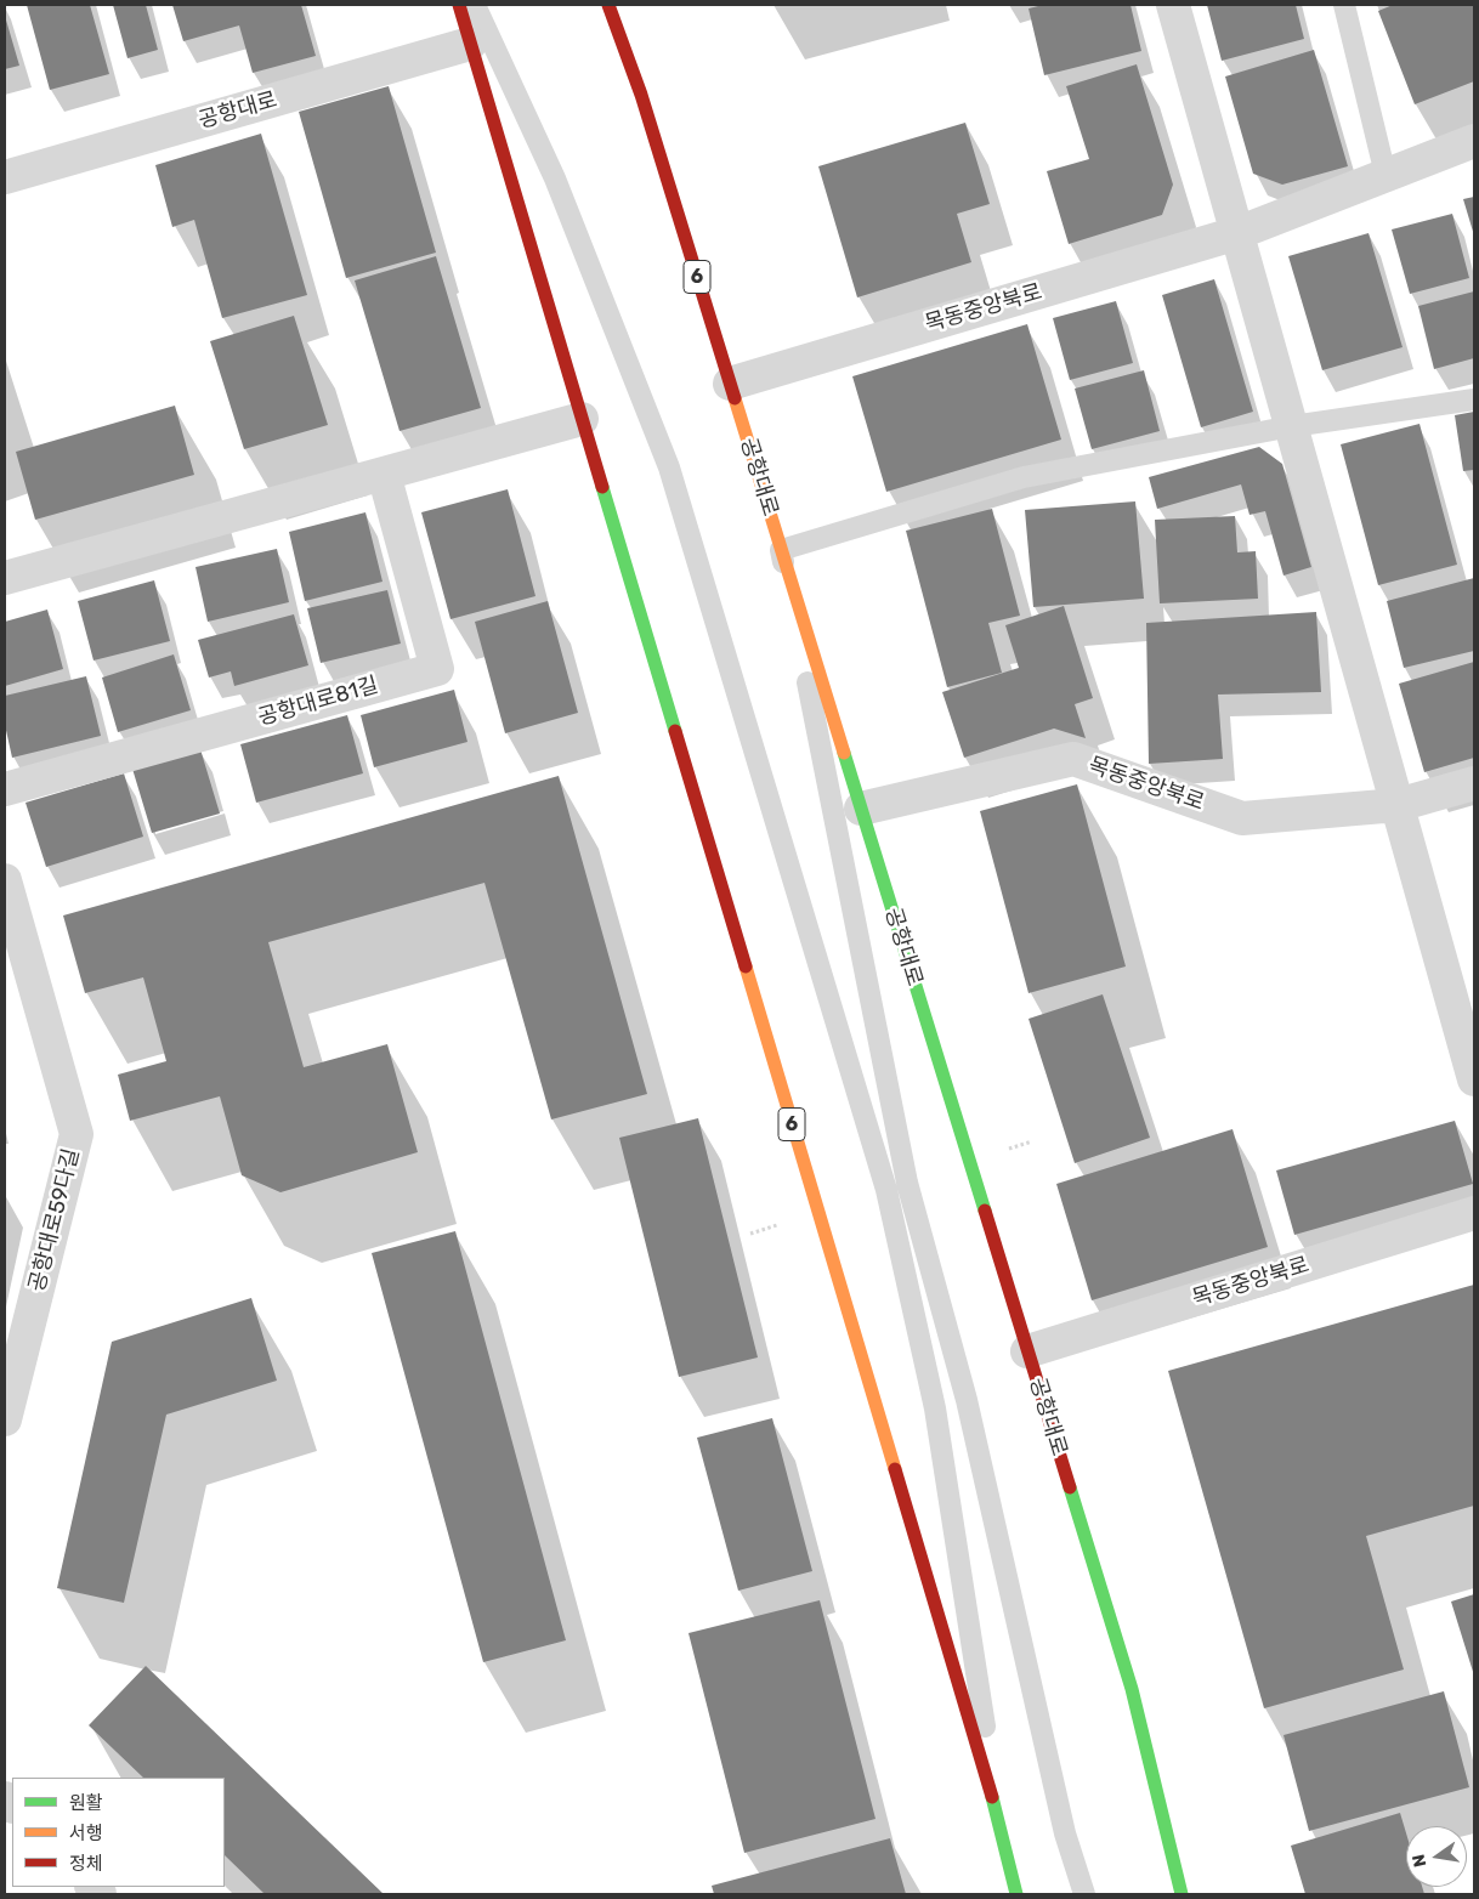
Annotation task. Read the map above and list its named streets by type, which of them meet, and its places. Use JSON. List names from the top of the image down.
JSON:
{
  "streets": {
    "main road": ["공항대로", "6"],
    "street": ["목동중앙북로", "공항대로81길", "공항대로59다길"]
  },
  "crossings": [
    ["공항대로", "6"],
    ["공항대로", "목동중앙북로"]
  ],
  "legend": ["원활", "서행", "정체"],
  "north": "left"
}
